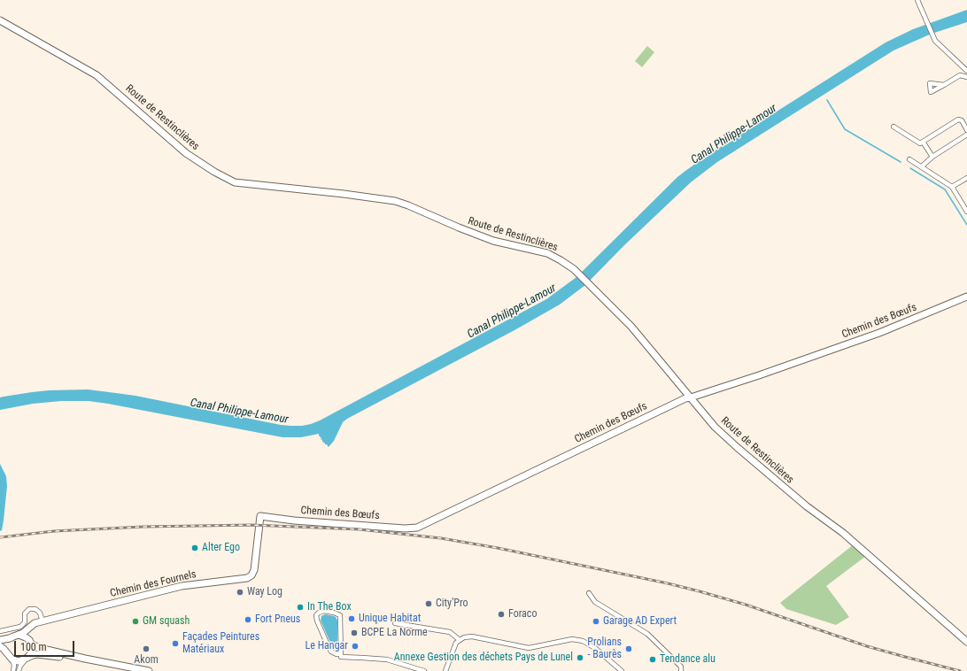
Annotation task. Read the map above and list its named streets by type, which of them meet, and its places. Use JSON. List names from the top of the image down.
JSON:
{
  "streets": {
    "street": ["Route de Restinclières", "Chemin des Bœufs", "Chemin des Fournels"]
  },
  "crossings": [
    ["Route de Restinclières", "Chemin des Bœufs"],
    ["Chemin des Bœufs", "Chemin des Fournels"]
  ],
  "water": ["Canal Philippe-Lamour"],
  "places": [
    "Alter Ego",
    "Way Log",
    "City'Pro",
    "In The Box",
    "Foraco",
    "Unique Habitat",
    "Fort Pneus",
    "GM squash",
    "Garage AD Expert",
    "BCPE La Norme",
    "Façades Peintures Matériaux",
    "Le Hangar",
    "Akom",
    "Prolians - Baurès",
    "Annexe Gestion des déchets Pays de Lunel",
    "Tendance alu"
  ],
  "scale_bar": "100 m"
}
